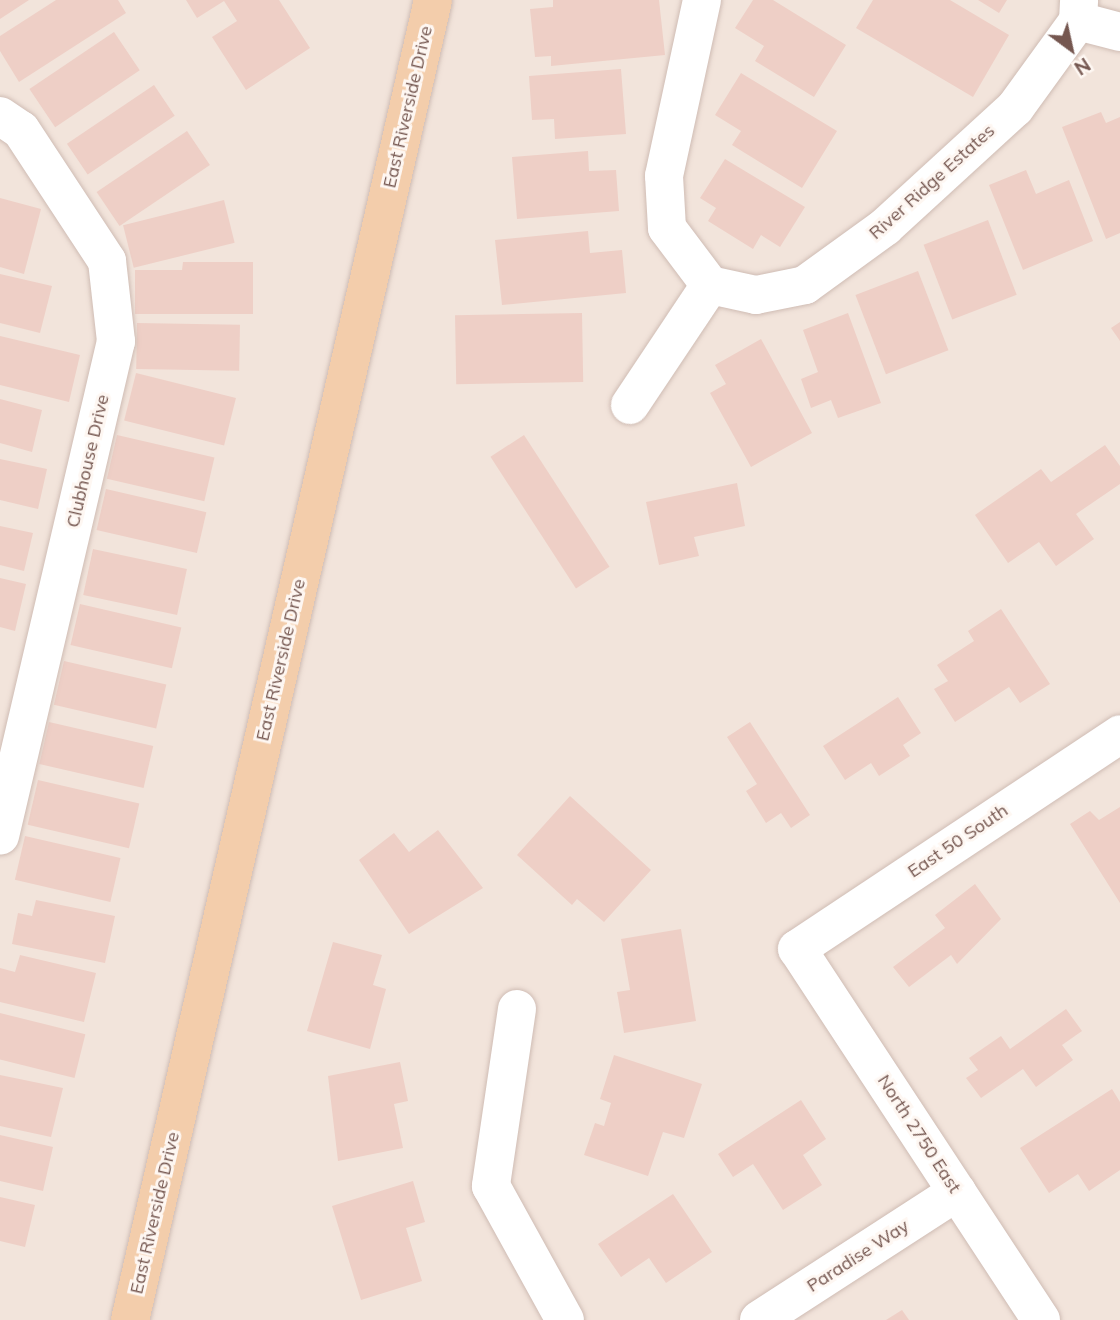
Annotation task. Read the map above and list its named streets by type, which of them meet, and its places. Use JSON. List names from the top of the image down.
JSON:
{
  "streets": {
    "main road": ["East Riverside Drive"],
    "street": [
      "River Ridge Estates",
      "Clubhouse Drive",
      "East 50 South",
      "North 2750 East",
      "Paradise Way"
    ]
  },
  "crossings": [
    ["East 50 South", "North 2750 East"],
    ["North 2750 East", "Paradise Way"]
  ],
  "north": "bottom right"
}
